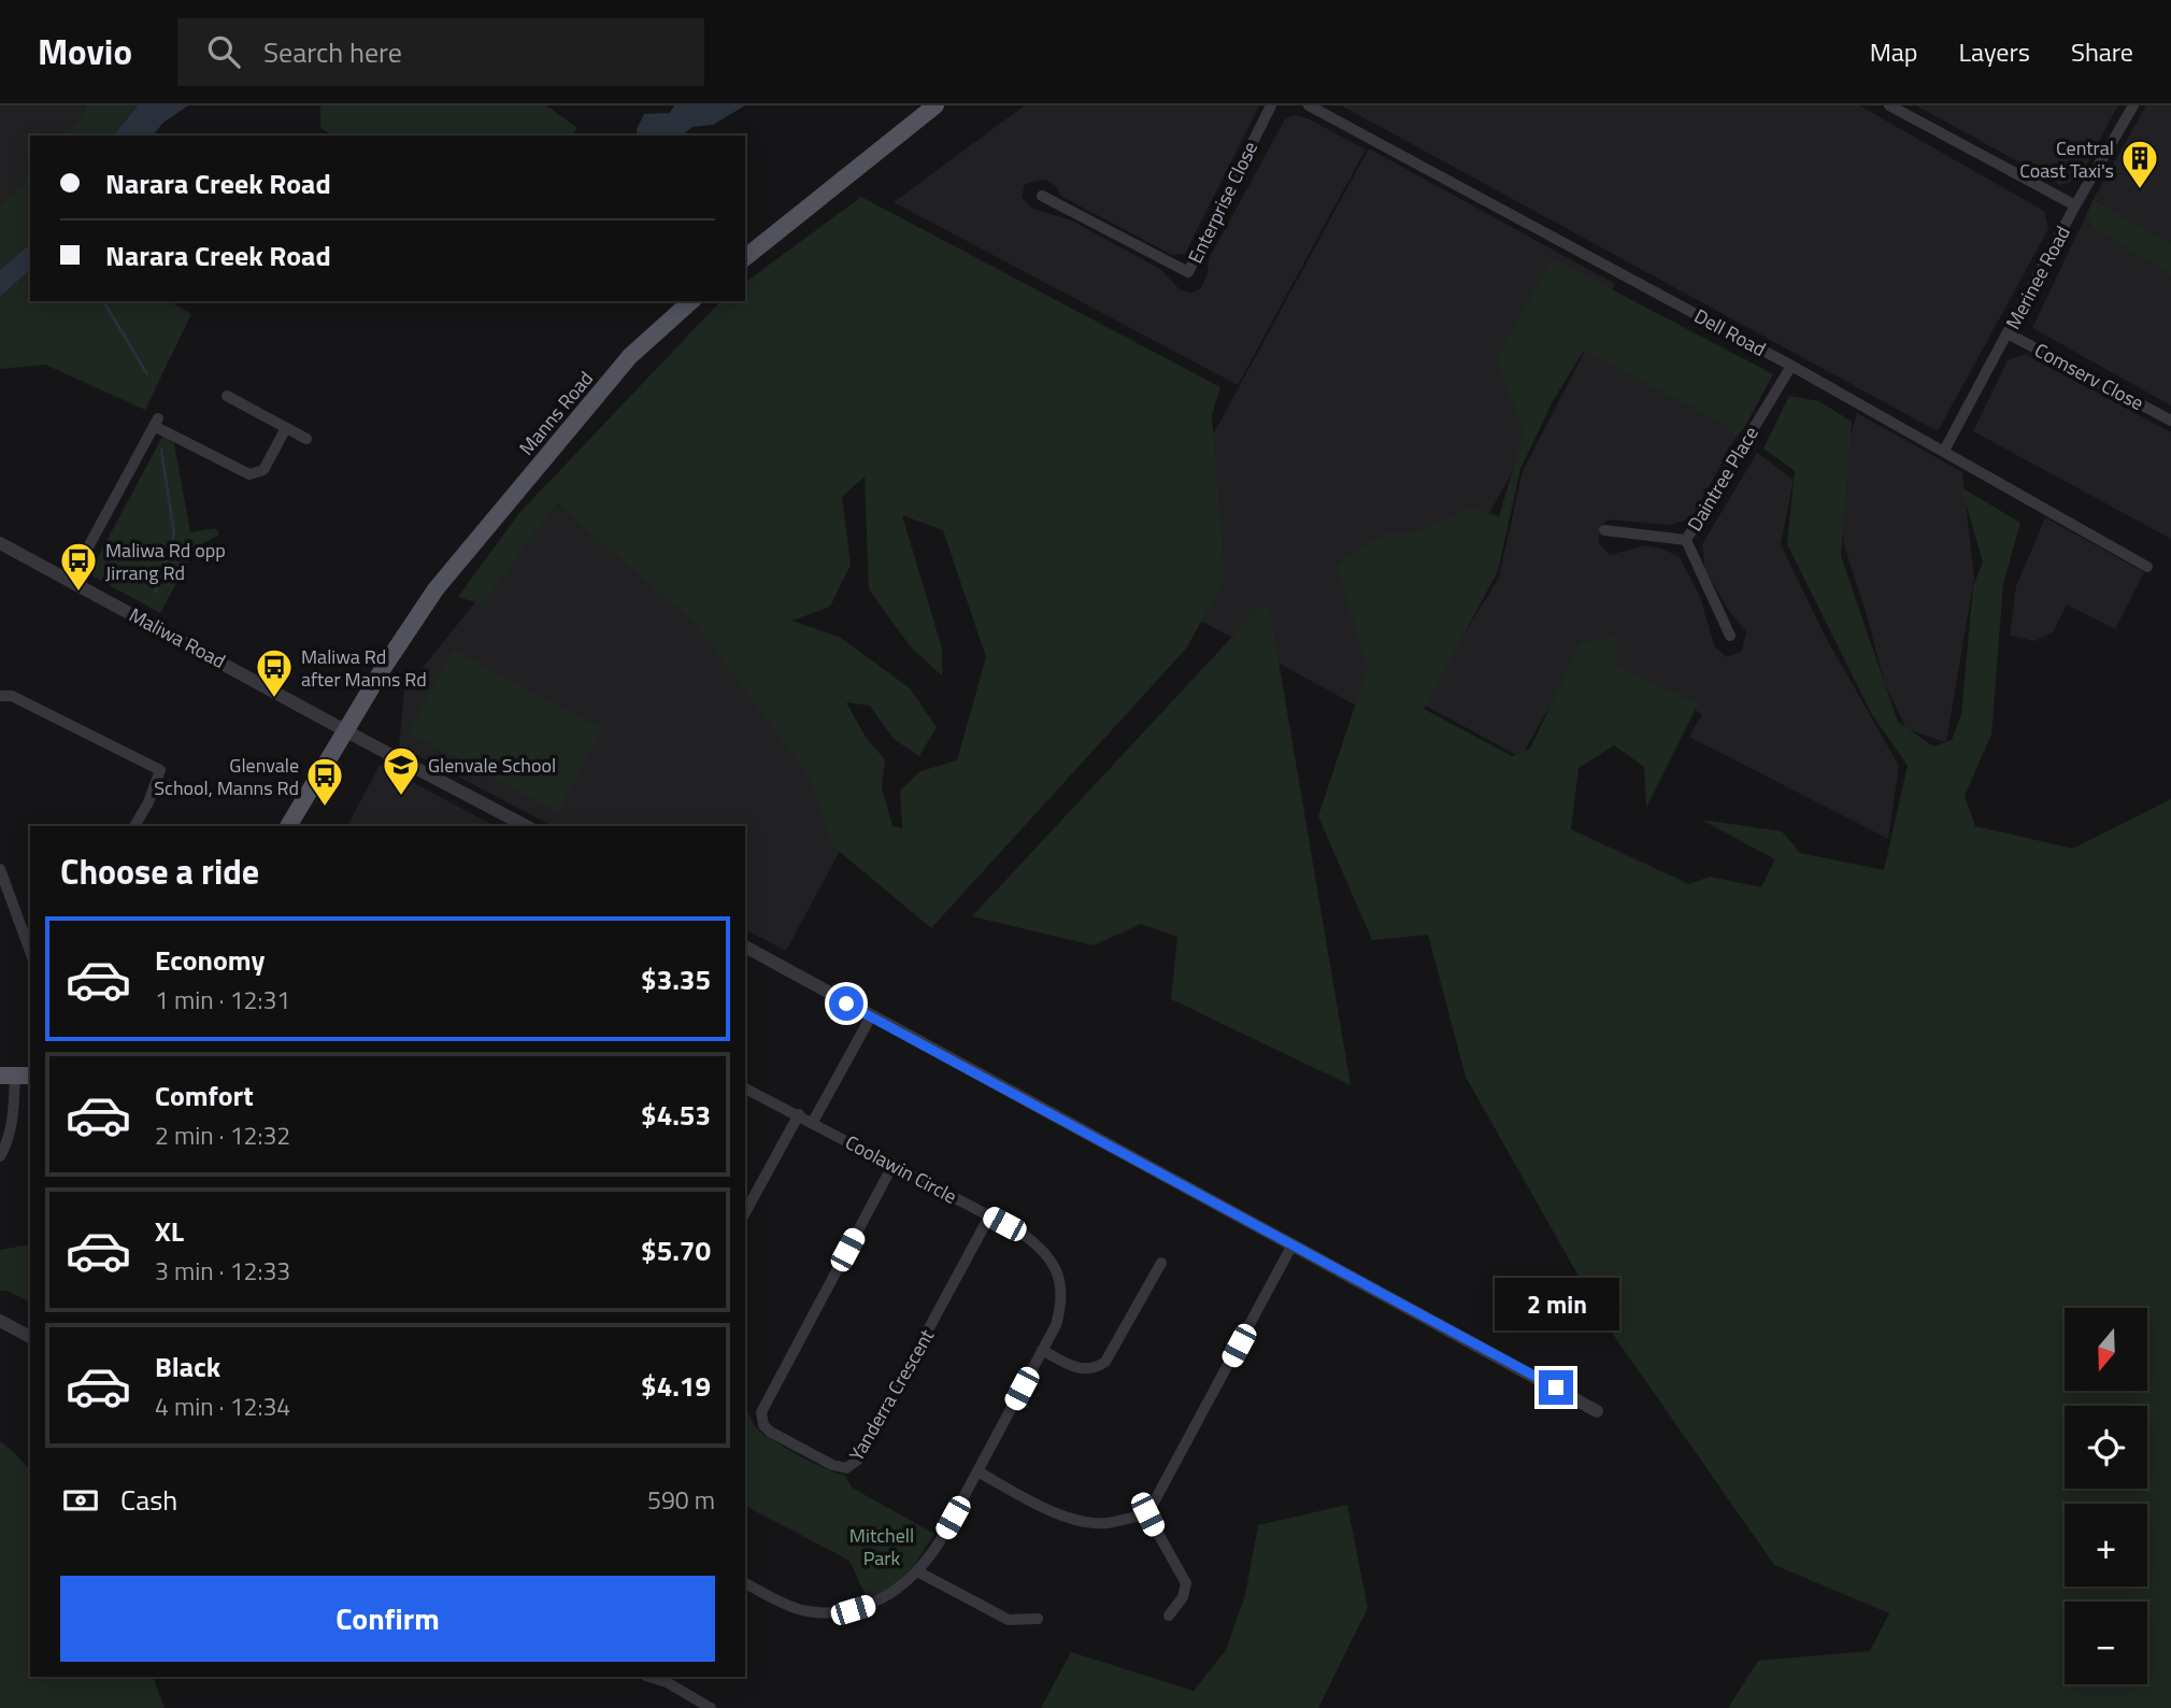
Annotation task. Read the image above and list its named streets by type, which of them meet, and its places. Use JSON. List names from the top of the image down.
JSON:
{
  "streets": {
    "main road": ["Manns Road"],
    "street": [
      "Enterprise Close",
      "Merinee Road",
      "Dell Road",
      "Comserv Close",
      "Daintree Place",
      "Maliwa Road",
      "Coolawin Circle",
      "Yanderra Crescent"
    ]
  },
  "crossings": [
    ["Merinee Road", "Dell Road"],
    ["Merinee Road", "Comserv Close"],
    ["Dell Road", "Daintree Place"],
    ["Manns Road", "Maliwa Road"],
    ["Coolawin Circle", "Yanderra Crescent"]
  ],
  "parks": ["Mitchell Park"],
  "places": {
    "building": ["Central Coast Taxi's"],
    "bus stop": ["Maliwa Rd opp Jirrang Rd", "Maliwa Rd after Manns Rd", "Glenvale School, Manns Rd"],
    "school or university": ["Glenvale School"]
  },
  "north": "bottom",
  "page": {
    "header": "Movio",
    "search": "Search here",
    "nav": ["Map", "Layers", "Share"],
    "banner": ["Narara Creek Road", "Narara Creek Road"],
    "heading": "Choose a ride",
    "list": [
      {
        "name": "Economy",
        "note": "1 min · 12:31",
        "value": "$3.35"
      },
      {
        "name": "Comfort",
        "note": "2 min · 12:32",
        "value": "$4.53"
      },
      {
        "name": "XL",
        "note": "3 min · 12:33",
        "value": "$5.70"
      },
      {
        "name": "Black",
        "note": "4 min · 12:34",
        "value": "$4.19"
      }
    ],
    "bubble": "2 min",
    "map_buttons": ["+", "−"],
    "pay": ["Cash", "590 m"],
    "buttons": "Confirm"
  }
}
